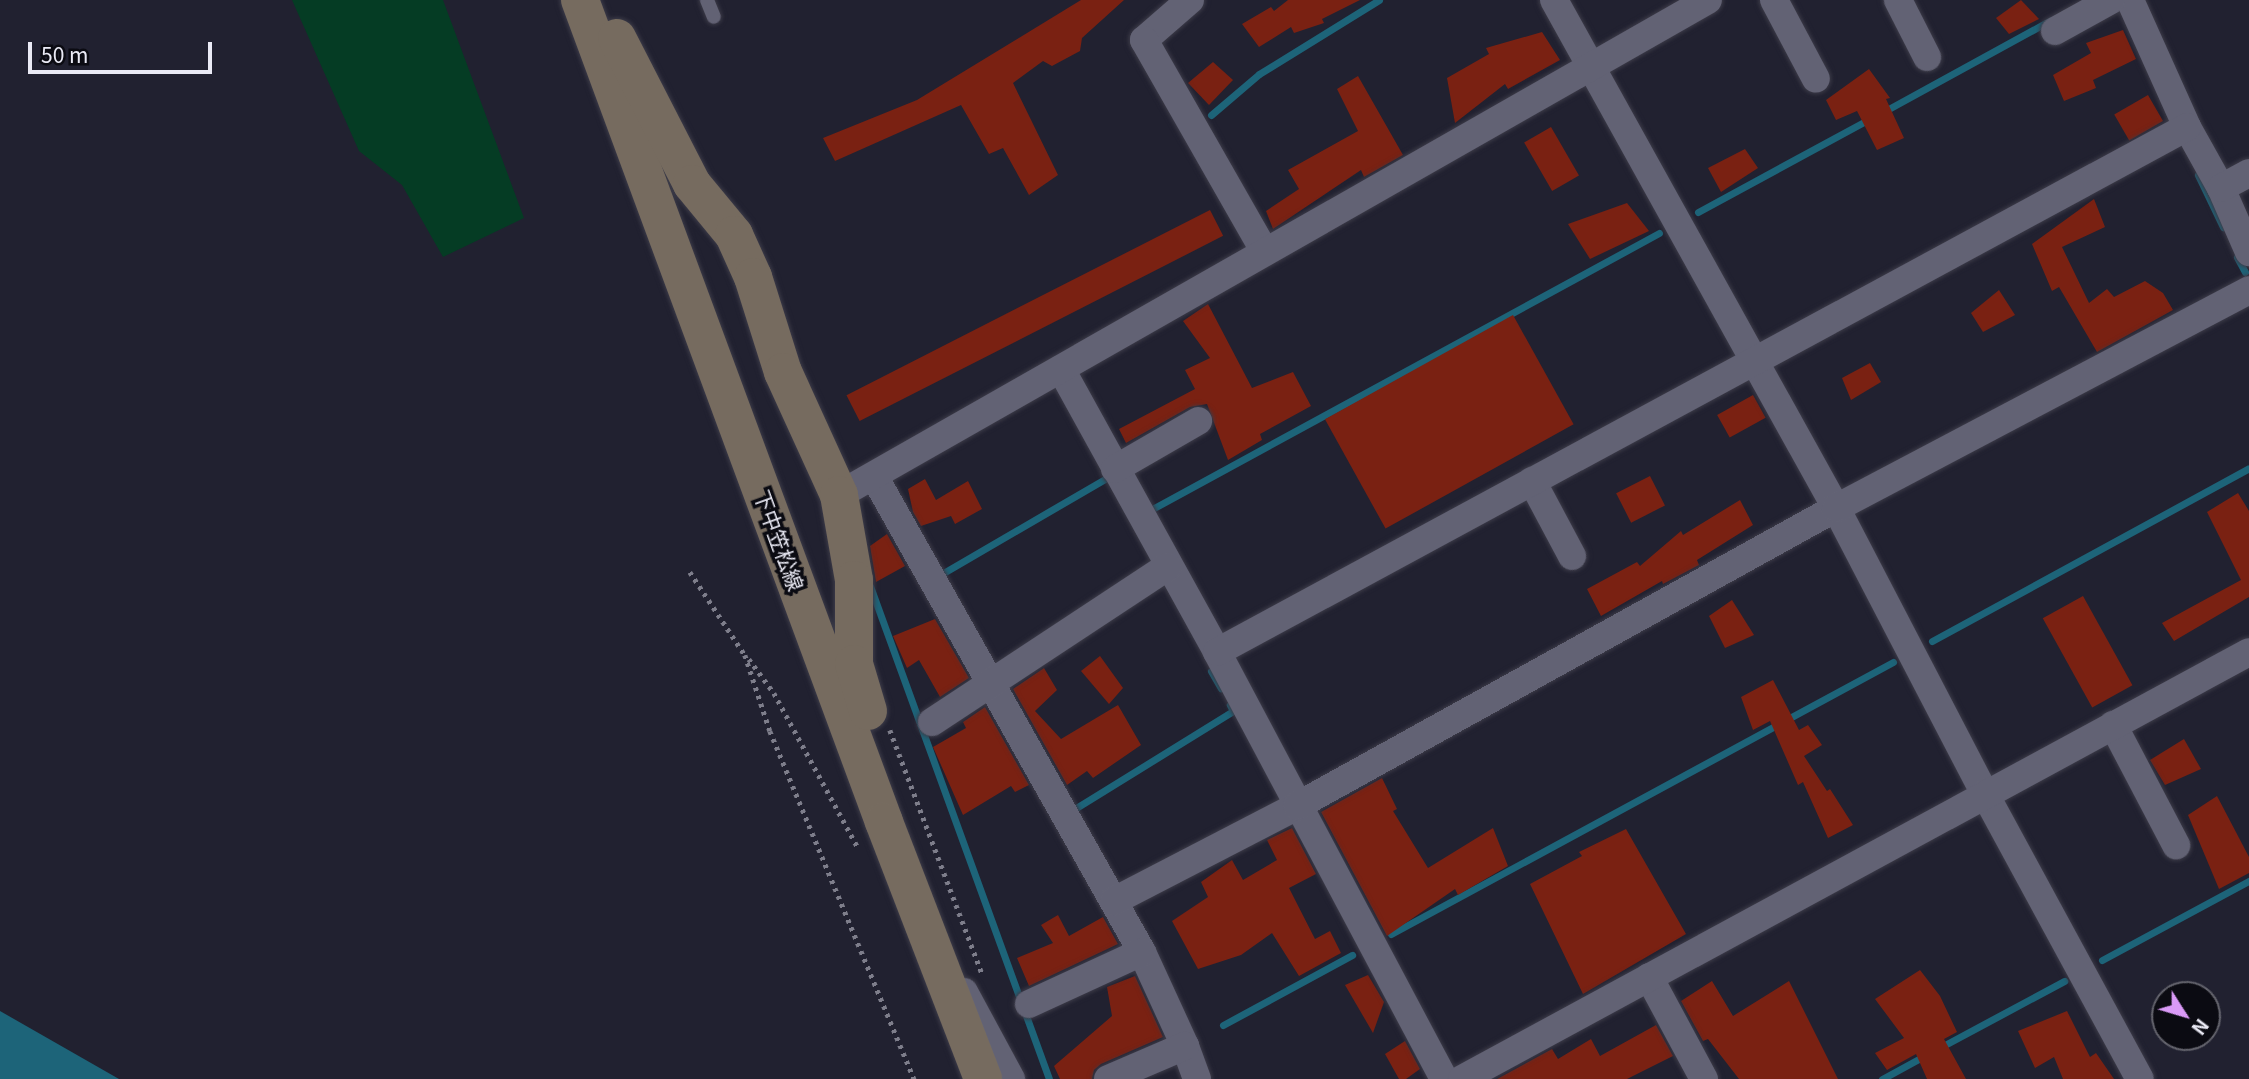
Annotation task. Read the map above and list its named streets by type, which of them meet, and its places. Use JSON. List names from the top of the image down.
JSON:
{
  "streets": {
    "main road": ["下中笠松線"]
  },
  "scale_bar": "50 m",
  "north": "bottom right"
}
